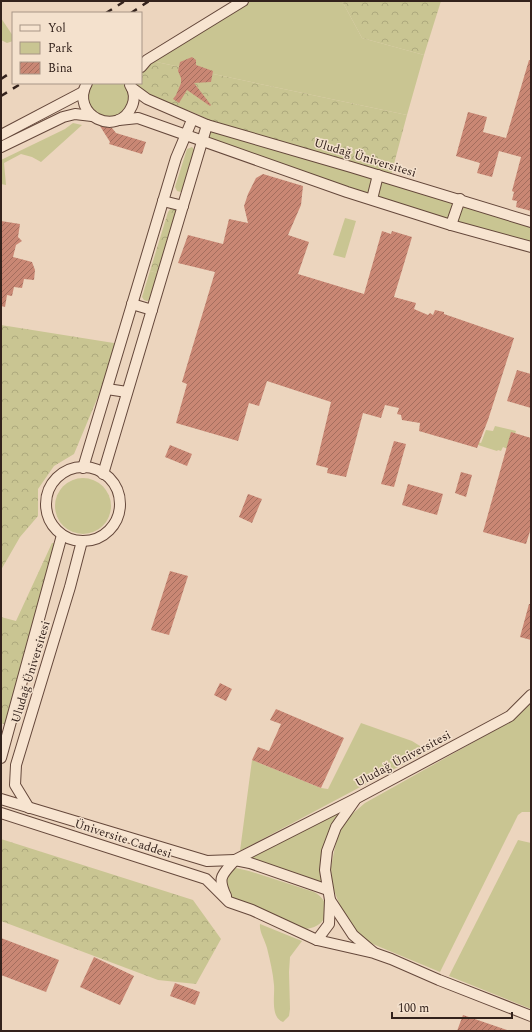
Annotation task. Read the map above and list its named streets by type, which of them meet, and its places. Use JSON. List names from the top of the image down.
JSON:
{
  "streets": {
    "street": ["Uludağ Üniversitesi", "Üniversite Caddesi"]
  },
  "crossings": [
    ["Uludağ Üniversitesi", "Üniversite Caddesi"]
  ],
  "legend": ["Yol", "Park", "Bina"],
  "scale_bar": "100 m"
}
